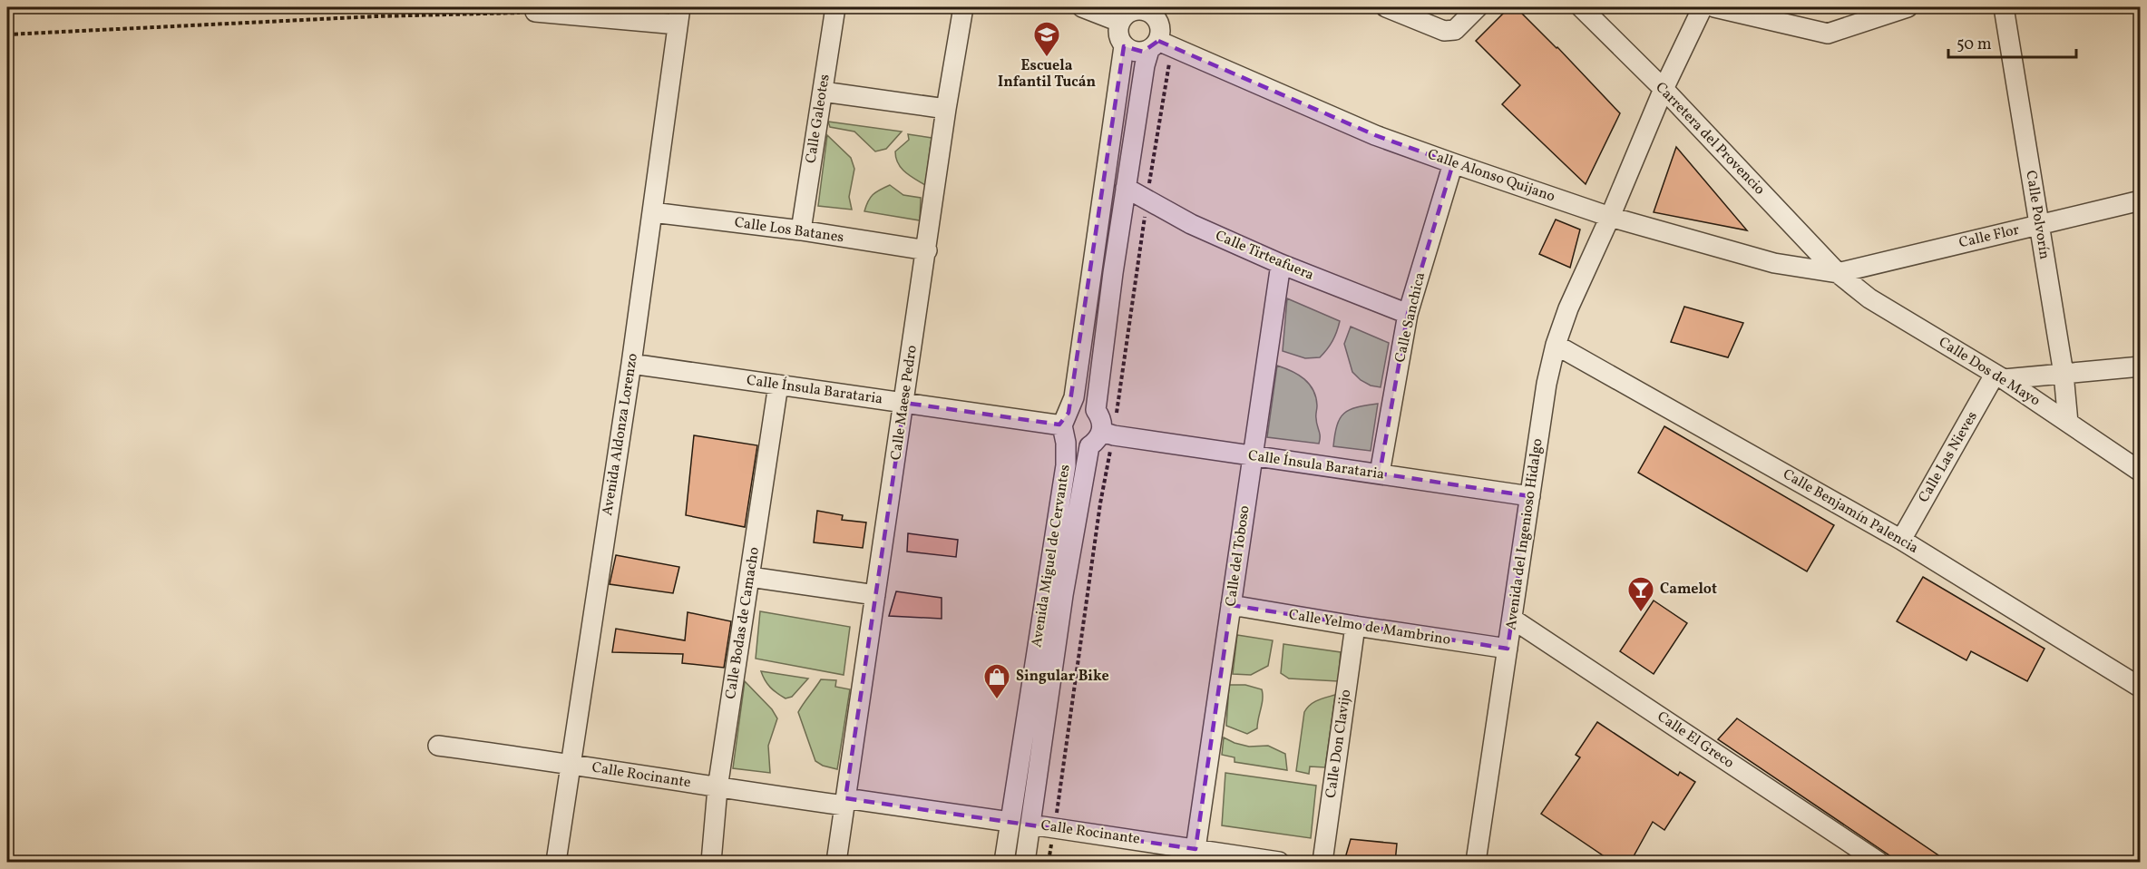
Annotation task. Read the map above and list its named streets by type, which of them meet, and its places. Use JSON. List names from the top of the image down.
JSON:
{
  "streets": {
    "street": [
      "Calle Galeotes",
      "Carretera del Provencio",
      "Calle Alonso Quijano",
      "Calle Polvorín",
      "Calle Los Batanes",
      "Calle Flor",
      "Calle Tirteafuera",
      "Calle Sanchica",
      "Calle Dos de Mayo",
      "Calle Ínsula Barataria",
      "Calle Maese Pedro",
      "Avenida Aldonza Lorenzo",
      "Calle Las Nieves",
      "Calle Benjamín Palencia",
      "Avenida del Ingenioso Hidalgo",
      "Avenida Miguel de Cervantes",
      "Calle del Toboso",
      "Calle Bodas de Camacho",
      "Calle Yelmo de Mambrino",
      "Calle El Greco",
      "Calle Don Clavijo",
      "Calle Rocinante"
    ]
  },
  "crossings": [
    ["Calle Galeotes", "Calle Los Batanes"],
    ["Carretera del Provencio", "Calle Alonso Quijano"],
    ["Carretera del Provencio", "Calle Flor"],
    ["Carretera del Provencio", "Calle Dos de Mayo"],
    ["Carretera del Provencio", "Avenida del Ingenioso Hidalgo"],
    ["Calle Alonso Quijano", "Calle Flor"],
    ["Calle Alonso Quijano", "Calle Sanchica"],
    ["Calle Alonso Quijano", "Calle Dos de Mayo"],
    ["Calle Alonso Quijano", "Avenida del Ingenioso Hidalgo"],
    ["Calle Alonso Quijano", "Avenida Miguel de Cervantes"],
    ["Calle Polvorín", "Calle Flor"],
    ["Calle Polvorín", "Calle Dos de Mayo"],
    ["Calle Los Batanes", "Calle Maese Pedro"],
    ["Calle Los Batanes", "Avenida Aldonza Lorenzo"],
    ["Calle Flor", "Calle Dos de Mayo"],
    ["Calle Tirteafuera", "Calle Sanchica"],
    ["Calle Tirteafuera", "Calle del Toboso"],
    ["Calle Sanchica", "Calle Ínsula Barataria"],
    ["Calle Dos de Mayo", "Calle Las Nieves"],
    ["Calle Ínsula Barataria", "Calle Maese Pedro"],
    ["Calle Ínsula Barataria", "Avenida Aldonza Lorenzo"],
    ["Calle Ínsula Barataria", "Avenida del Ingenioso Hidalgo"],
    ["Calle Ínsula Barataria", "Avenida Miguel de Cervantes"],
    ["Calle Ínsula Barataria", "Calle del Toboso"],
    ["Calle Ínsula Barataria", "Calle Bodas de Camacho"],
    ["Calle Maese Pedro", "Calle Rocinante"],
    ["Avenida Aldonza Lorenzo", "Calle Rocinante"],
    ["Calle Las Nieves", "Calle Benjamín Palencia"],
    ["Calle Benjamín Palencia", "Avenida del Ingenioso Hidalgo"],
    ["Avenida del Ingenioso Hidalgo", "Calle Yelmo de Mambrino"],
    ["Avenida del Ingenioso Hidalgo", "Calle El Greco"],
    ["Avenida Miguel de Cervantes", "Calle Rocinante"],
    ["Calle del Toboso", "Calle Yelmo de Mambrino"],
    ["Calle del Toboso", "Calle Rocinante"],
    ["Calle Bodas de Camacho", "Calle Rocinante"],
    ["Calle Yelmo de Mambrino", "Calle Don Clavijo"]
  ],
  "places": {
    "school or university": ["Escuela Infantil Tucán"],
    "bar": ["Camelot"],
    "shop": ["Singular Bike"]
  },
  "scale_bar": "50 m"
}
